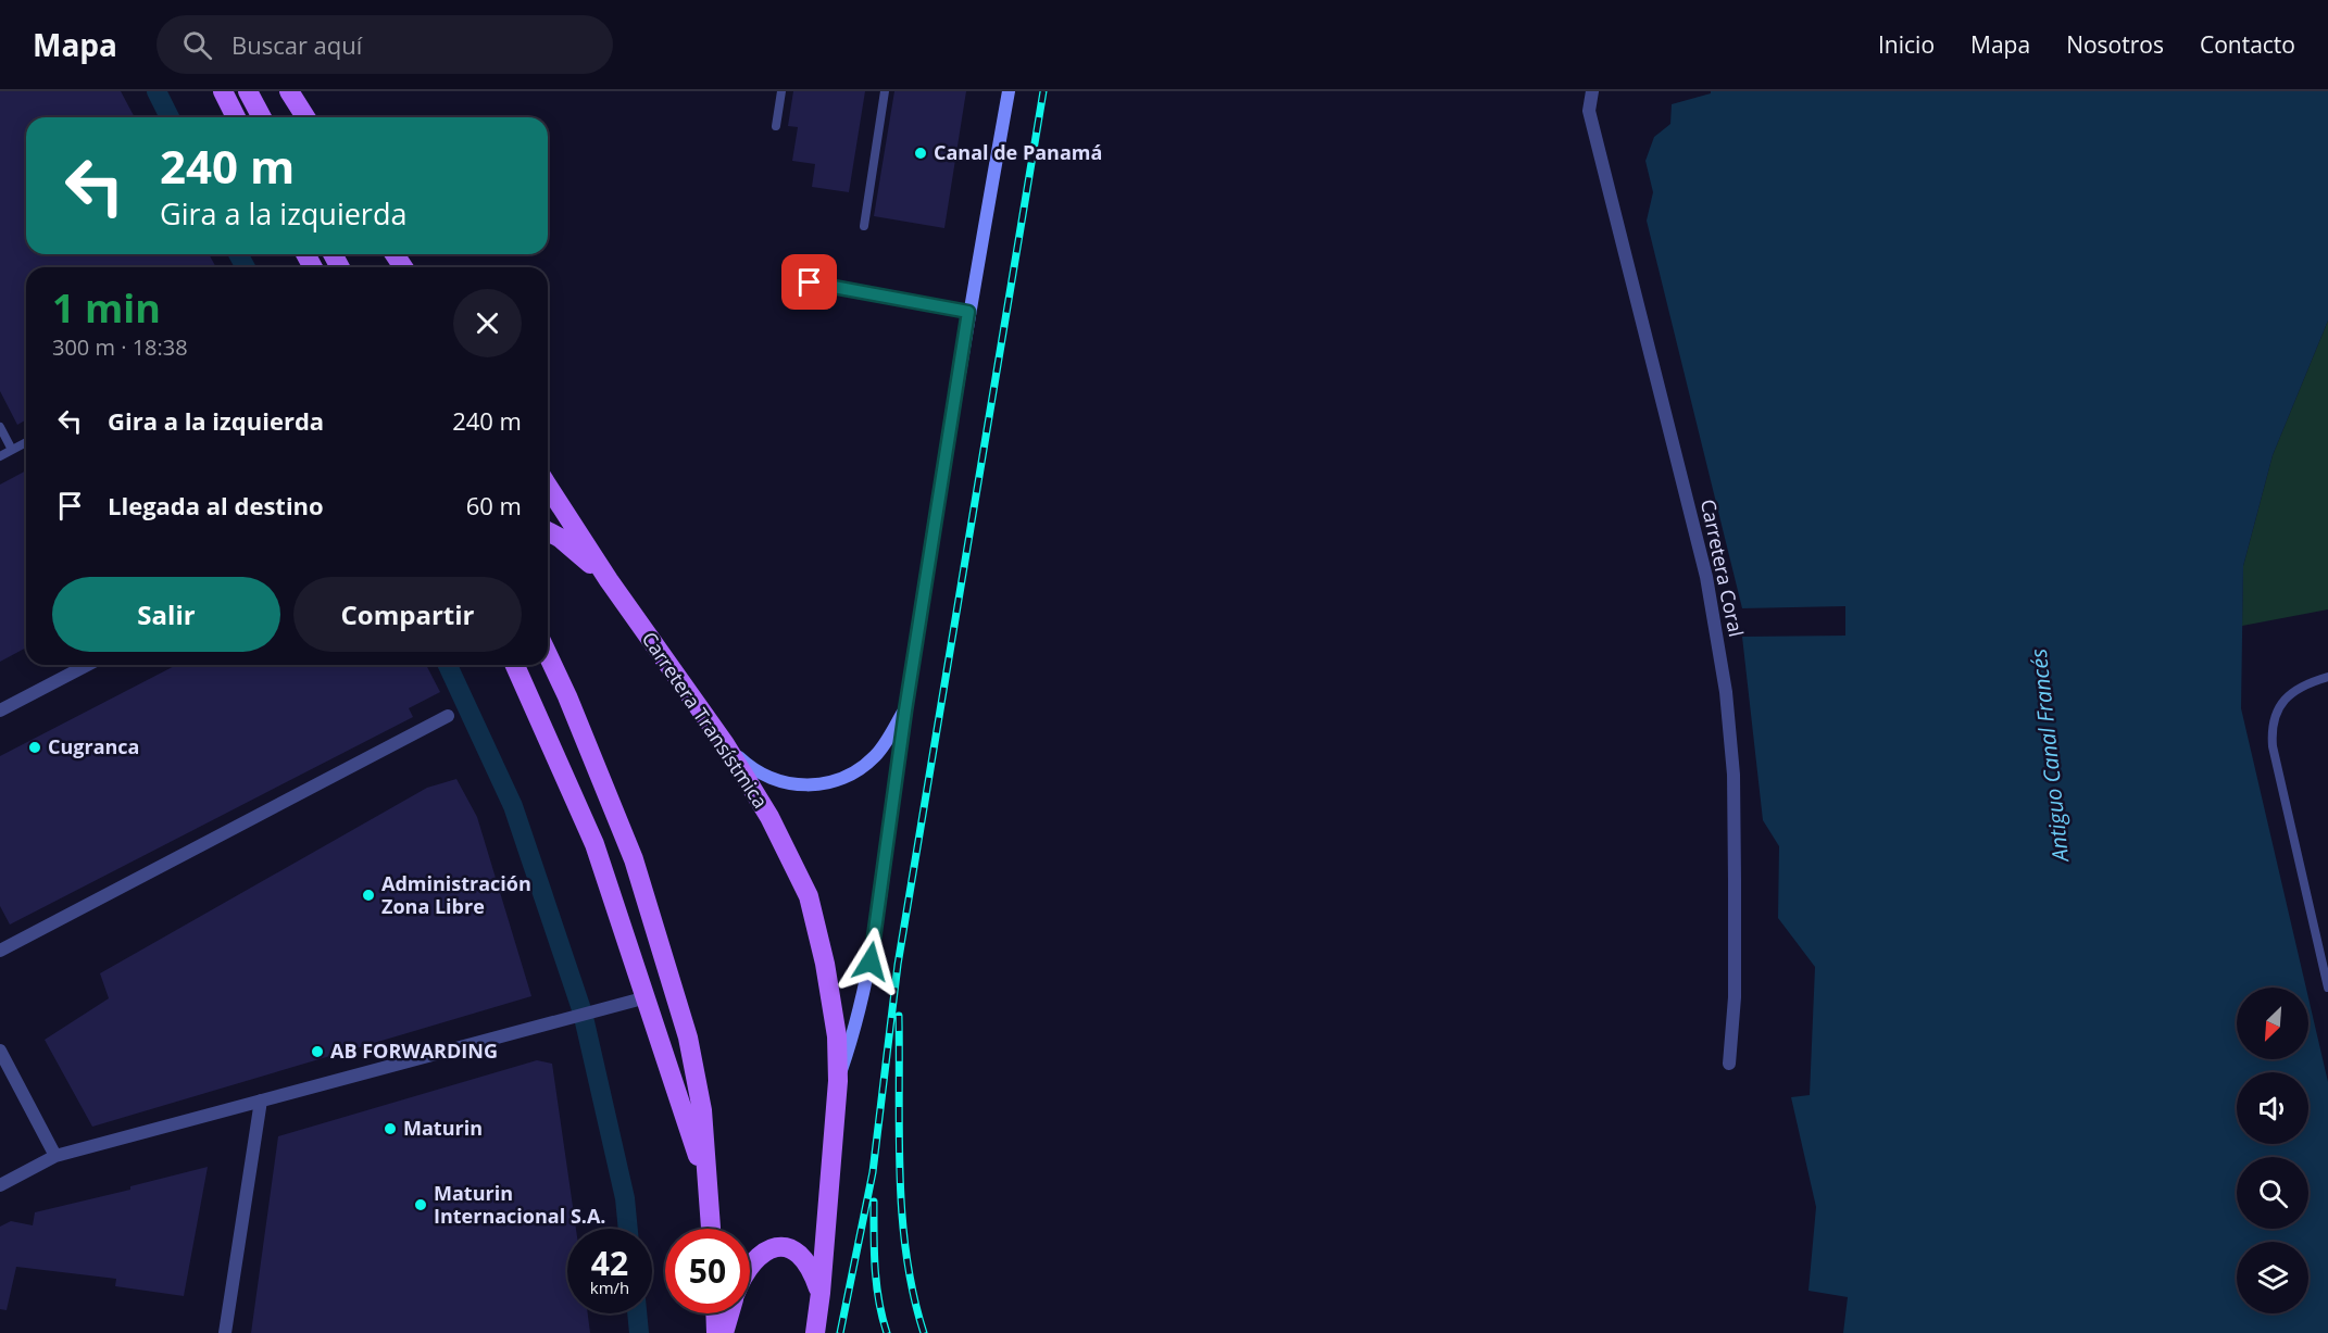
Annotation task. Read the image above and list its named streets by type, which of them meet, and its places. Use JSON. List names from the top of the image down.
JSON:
{
  "streets": {
    "main road": ["Carretera Transístmica"],
    "street": ["Carretera Coral"]
  },
  "water": ["Antiguo Canal Francés"],
  "places": [
    "Canal de Panamá",
    "Cugranca",
    "Administración Zona Libre",
    "AB FORWARDING",
    "Maturin",
    "Maturin Internacional S.A."
  ],
  "north": "bottom left",
  "page": {
    "header": "Mapa",
    "search": "Buscar aquí",
    "nav": [
      "Inicio",
      "Mapa",
      "Nosotros",
      "Contacto"
    ],
    "turn": ["240 m", "Gira a la izquierda"],
    "heading": ["1 min", "300 m · 18:38"],
    "list": [
      {
        "name": "Gira a la izquierda",
        "value": "240 m"
      },
      {
        "name": "Llegada al destino",
        "value": "60 m"
      }
    ],
    "buttons": ["Salir", "Compartir"],
    "speed": "42 km/h",
    "limit": "50"
  }
}
